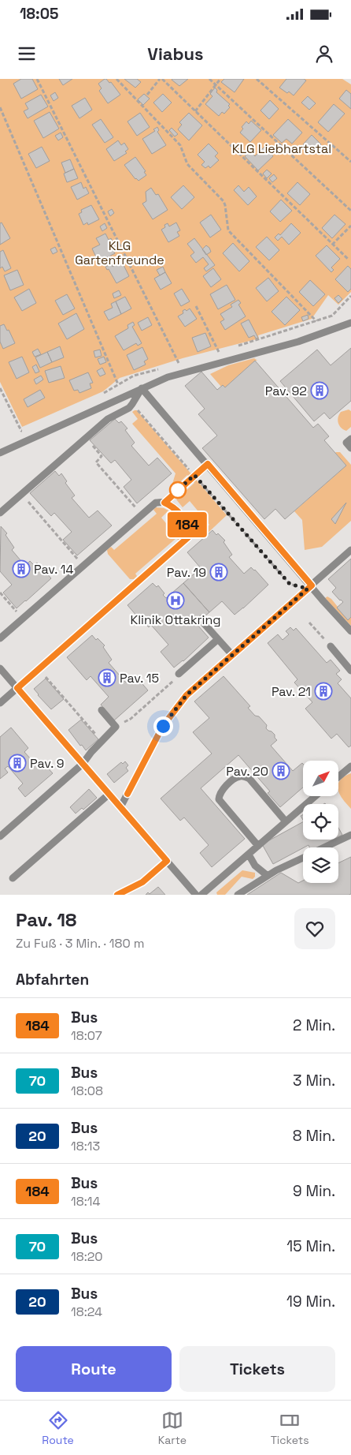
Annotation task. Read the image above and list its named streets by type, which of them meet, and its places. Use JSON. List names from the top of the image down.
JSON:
{
  "parks": ["KLG Liebhartstal", "KLG Gartenfreunde"],
  "places": {
    "building": [
      "Pav. 92",
      "Pav. 14",
      "Pav. 19",
      "Pav. 15",
      "Pav. 21",
      "Pav. 9",
      "Pav. 20"
    ],
    "hospital": ["Klinik Ottakring"]
  },
  "lines": ["bus line 184"],
  "north": "top right",
  "page": {
    "status": "18:05",
    "header": "Viabus",
    "on_map": "184",
    "heading": [
      ["Pav. 18", "Zu Fuß · 3 Min. · 180 m"],
      "Abfahrten"
    ],
    "list": [
      {
        "mark": "184",
        "name": "Bus",
        "note": "18:07",
        "value": "2 Min."
      },
      {
        "mark": "70",
        "name": "Bus",
        "note": "18:08",
        "value": "3 Min."
      },
      {
        "mark": "20",
        "name": "Bus",
        "note": "18:13",
        "value": "8 Min."
      },
      {
        "mark": "184",
        "name": "Bus",
        "note": "18:14",
        "value": "9 Min."
      },
      {
        "mark": "70",
        "name": "Bus",
        "note": "18:20",
        "value": "15 Min."
      },
      {
        "mark": "20",
        "name": "Bus",
        "note": "18:24",
        "value": "19 Min."
      }
    ],
    "buttons": ["Route", "Tickets"],
    "tabs": ["Route", "Karte", "Tickets"]
  }
}
